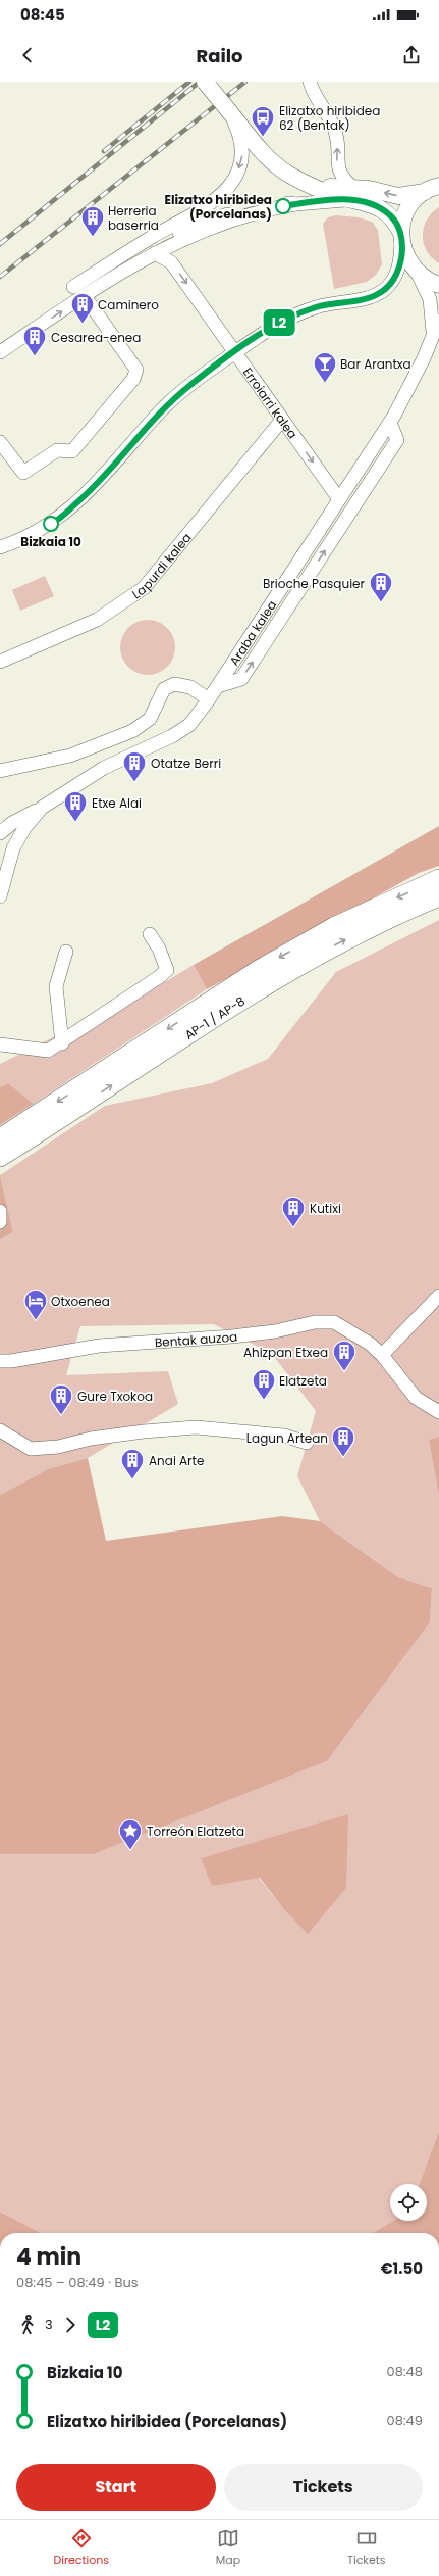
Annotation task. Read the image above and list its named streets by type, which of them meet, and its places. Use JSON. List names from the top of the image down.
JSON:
{
  "streets": {
    "highway": ["AP-1 / AP-8"],
    "street": [
      "Erroiarri kalea",
      "Lapurdi kalea",
      "Araba kalea",
      "Bentak auzoa"
    ]
  },
  "crossings": [
    ["Erroiarri kalea", "Lapurdi kalea"],
    ["Erroiarri kalea", "Araba kalea"]
  ],
  "one_way": ["Erroiarri kalea"],
  "places": {
    "bus stop": ["Elizatxo hiribidea 62 (Bentak)"],
    "other": ["Elizatxo hiribidea (Porcelanas)", "Bizkaia 10"],
    "building": [
      "Herreria baserria",
      "Caminero",
      "Cesarea-enea",
      "Brioche Pasquier",
      "Otatze Berri",
      "Etxe Alai",
      "Kutixi",
      "Ahizpan Etxea",
      "Elatzeta",
      "Gure Txokoa",
      "Lagun Artean",
      "Anai Arte"
    ],
    "bar": ["Bar Arantxa"],
    "hotel": ["Otxoenea"],
    "place": ["Torreón Elatzeta"]
  },
  "lines": ["bus line L2"],
  "page": {
    "status": "08:45",
    "header": "Railo",
    "on_map": "L2",
    "heading": ["4 min", "08:45 – 08:49 · Bus", "€1.50"],
    "legs": ["3", "L2"],
    "list": [
      {
        "name": "Bizkaia 10",
        "value": "08:48"
      },
      {
        "name": "Elizatxo hiribidea (Porcelanas)",
        "value": "08:49"
      }
    ],
    "buttons": ["Start", "Tickets"],
    "tabs": ["Directions", "Map", "Tickets"]
  }
}
